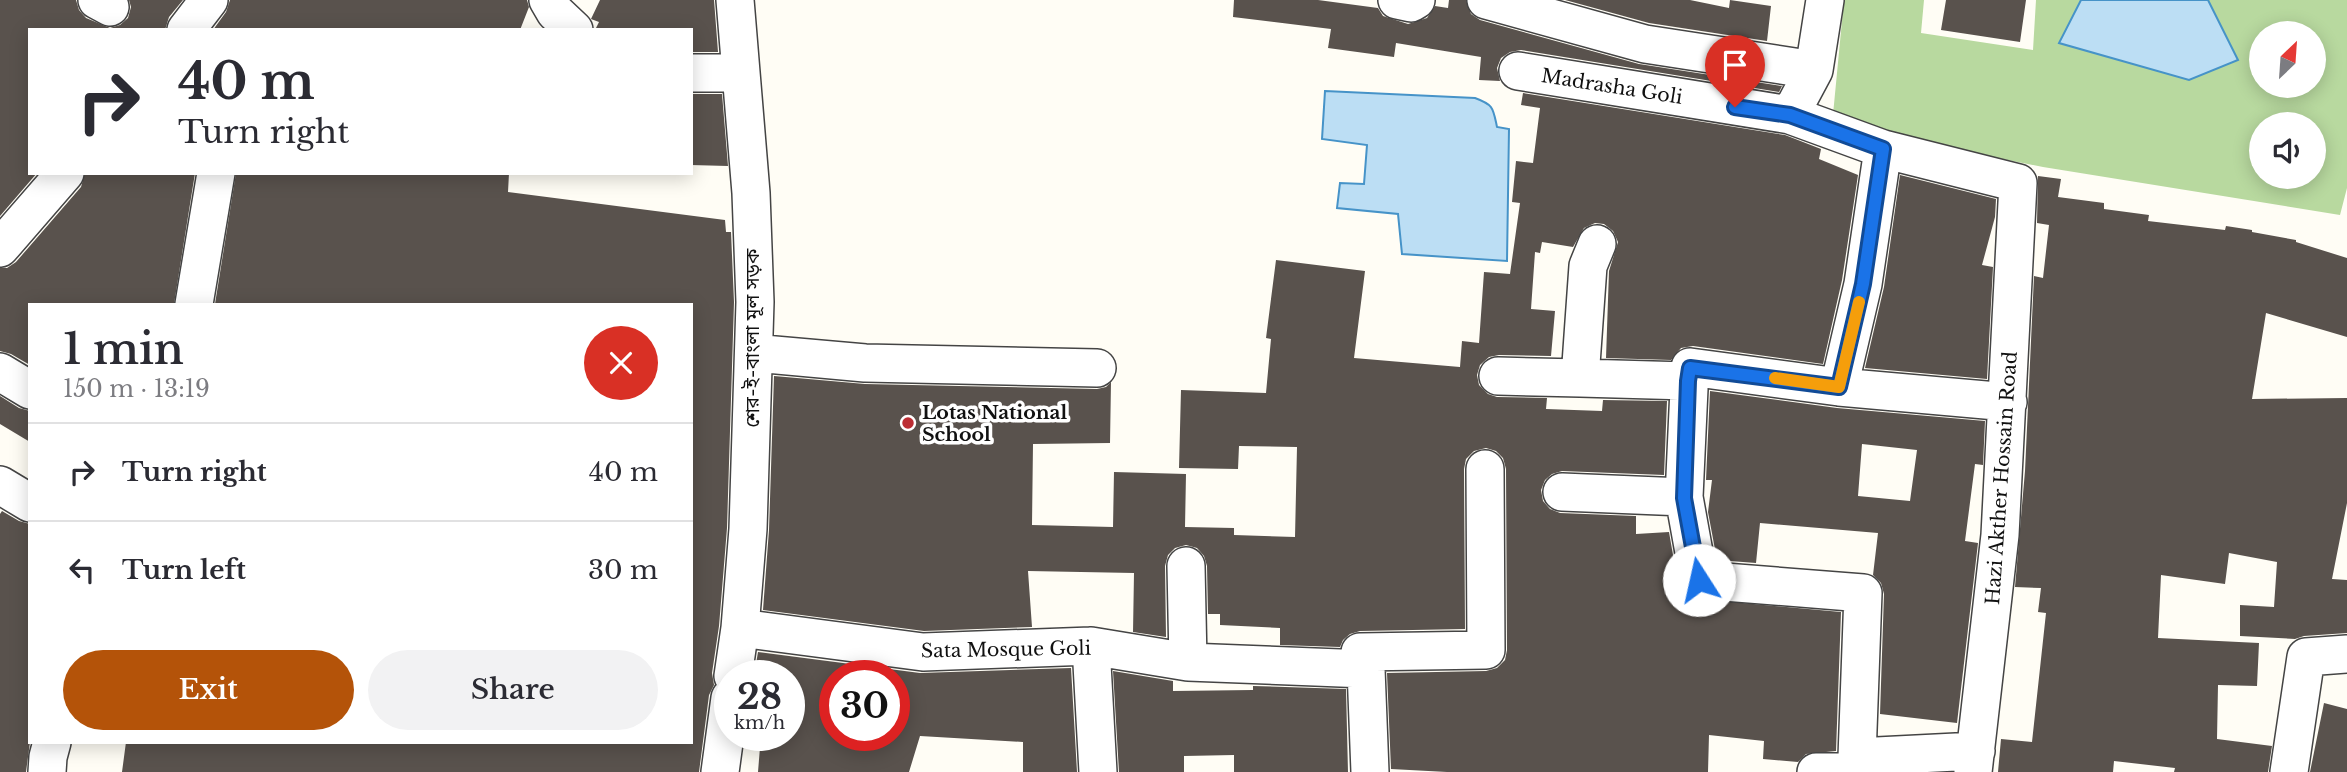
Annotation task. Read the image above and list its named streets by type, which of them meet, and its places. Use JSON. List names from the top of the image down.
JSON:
{
  "streets": {
    "street": [
      "Madrasha Goli",
      "শের-ই-বাংলা মূল সড়ক",
      "Hazi Akther Hossain Road",
      "Sata Mosque Goli"
    ]
  },
  "crossings": [
    ["Madrasha Goli", "Hazi Akther Hossain Road"],
    ["শের-ই-বাংলা মূল সড়ক", "Sata Mosque Goli"]
  ],
  "places": ["Lotas National School"],
  "north": "top right",
  "page": {
    "turn": ["40 m", "Turn right"],
    "heading": ["1 min", "150 m · 13:19"],
    "list": [
      {
        "name": "Turn right",
        "value": "40 m"
      },
      {
        "name": "Turn left",
        "value": "30 m"
      }
    ],
    "buttons": ["Exit", "Share"],
    "speed": "28 km/h",
    "limit": "30"
  }
}
